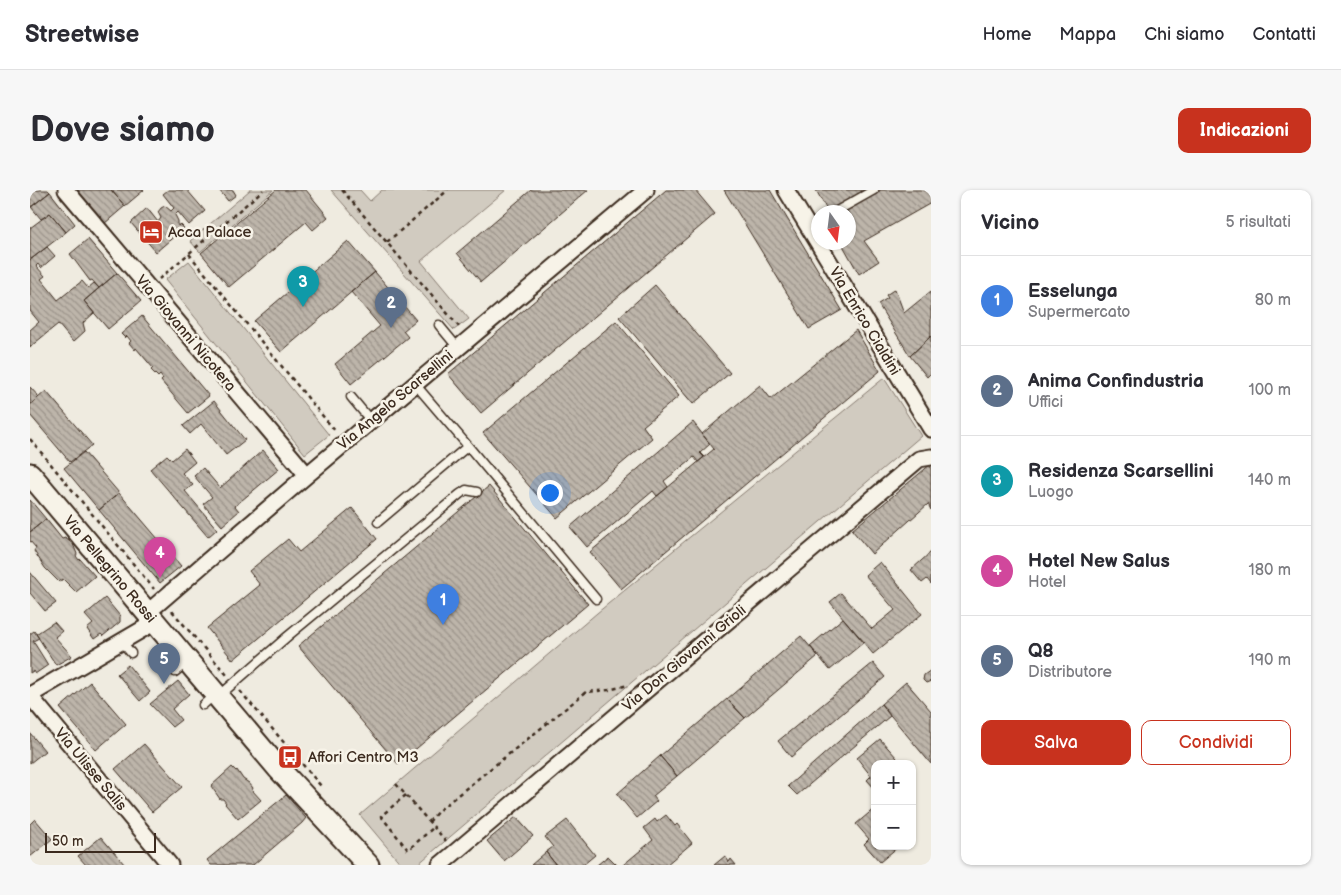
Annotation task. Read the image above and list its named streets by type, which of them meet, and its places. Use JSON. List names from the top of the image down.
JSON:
{
  "streets": {
    "main road": ["Via Pellegrino Rossi"],
    "street": [
      "Via Enrico Cialdini",
      "Via Giovanni Nicotera",
      "Via Angelo Scarsellini",
      "Via Don Giovanni Grioli",
      "Via Ulisse Salis"
    ]
  },
  "crossings": [
    ["Via Enrico Cialdini", "Via Don Giovanni Grioli"],
    ["Via Giovanni Nicotera", "Via Angelo Scarsellini"],
    ["Via Angelo Scarsellini", "Via Pellegrino Rossi"],
    ["Via Angelo Scarsellini", "Via Ulisse Salis"]
  ],
  "places": {
    "hotel": ["Acca Palace"],
    "bus stop": ["Affori Centro M3"]
  },
  "scale_bar": "50 m",
  "north": "bottom",
  "page": {
    "header": "Streetwise",
    "nav": [
      "Home",
      "Mappa",
      "Chi siamo",
      "Contatti"
    ],
    "buttons": [
      "Indicazioni",
      ["Salva", "Condividi"]
    ],
    "title": "Dove siamo",
    "heading": ["Vicino", "5 risultati"],
    "list": [
      {
        "mark": "1",
        "name": "Esselunga",
        "note": "Supermercato",
        "value": "80 m"
      },
      {
        "mark": "2",
        "name": "Anima Confindustria",
        "note": "Uffici",
        "value": "100 m"
      },
      {
        "mark": "3",
        "name": "Residenza Scarsellini",
        "note": "Luogo",
        "value": "140 m"
      },
      {
        "mark": "4",
        "name": "Hotel New Salus",
        "note": "Hotel",
        "value": "180 m"
      },
      {
        "mark": "5",
        "name": "Q8",
        "note": "Distributore",
        "value": "190 m"
      }
    ],
    "pins": [
      "3",
      "2",
      "4",
      "1",
      "5"
    ],
    "map_buttons": ["+", "−"],
    "scale": "50 m"
  }
}
